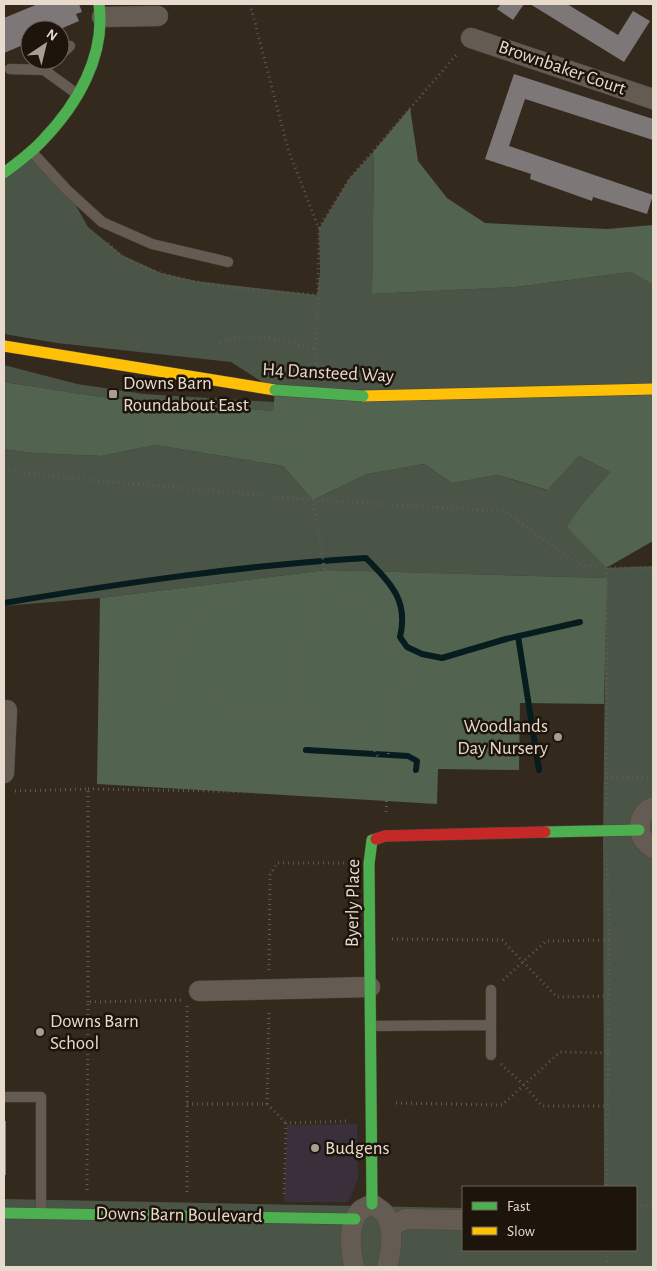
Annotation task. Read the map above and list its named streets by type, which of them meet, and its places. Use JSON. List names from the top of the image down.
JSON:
{
  "streets": {
    "street": [
      "Brownbaker Court",
      "H4 Dansteed Way",
      "Byerly Place",
      "Downs Barn Boulevard"
    ]
  },
  "places": {
    "transit": ["Downs Barn Roundabout East"],
    "other": ["Woodlands Day Nursery", "Downs Barn School", "Budgens"]
  },
  "legend": ["Fast", "Slow"],
  "north": "top right"
}
